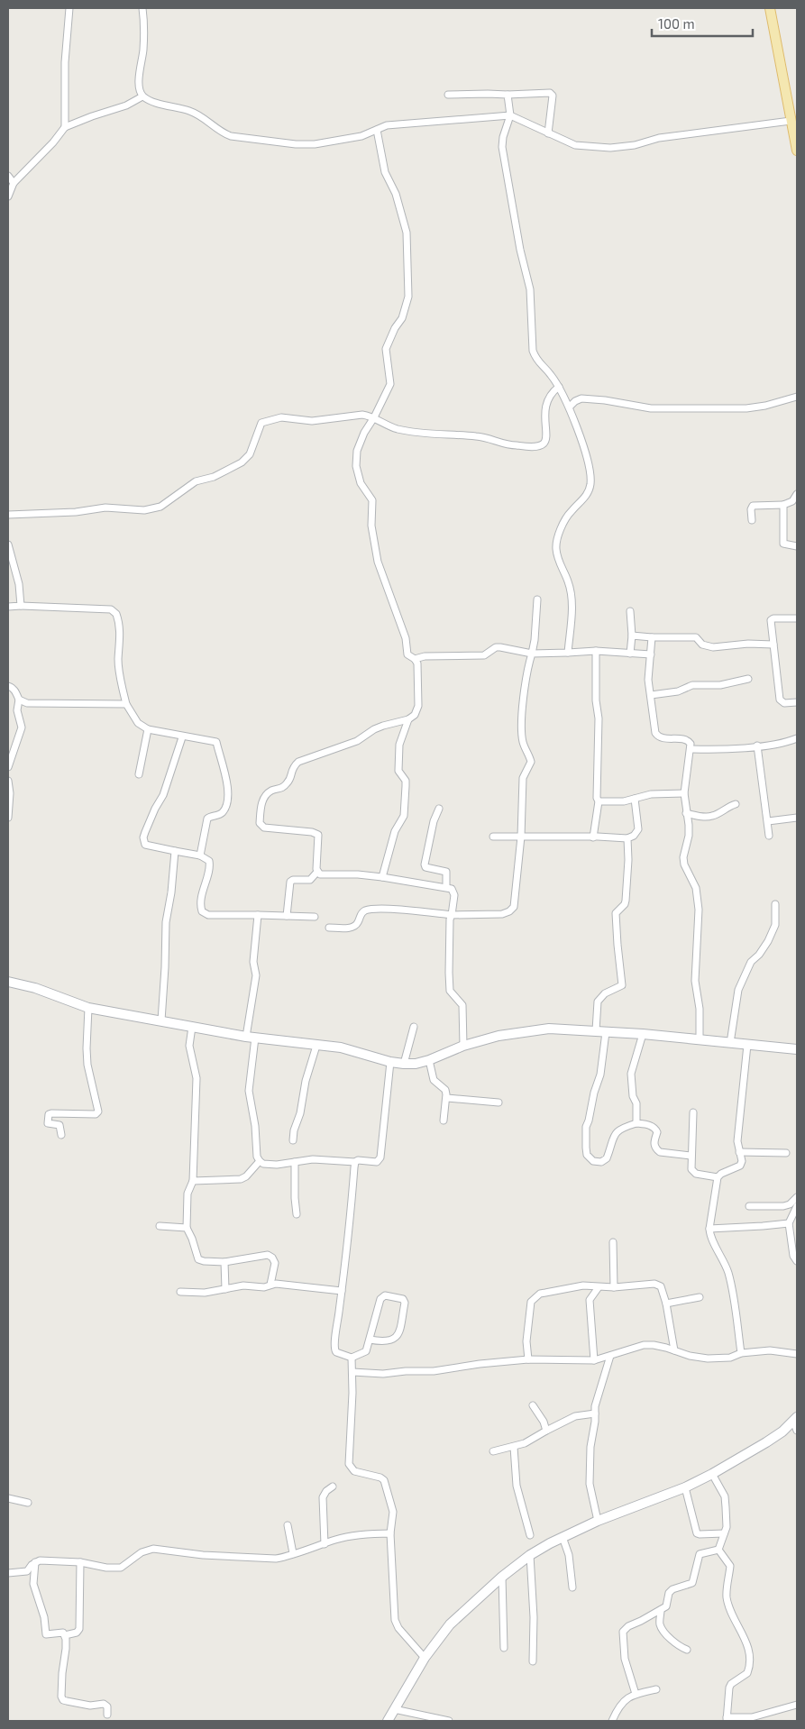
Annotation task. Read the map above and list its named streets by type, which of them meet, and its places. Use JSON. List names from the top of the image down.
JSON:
{
  "scale_bar": "100 m"
}
